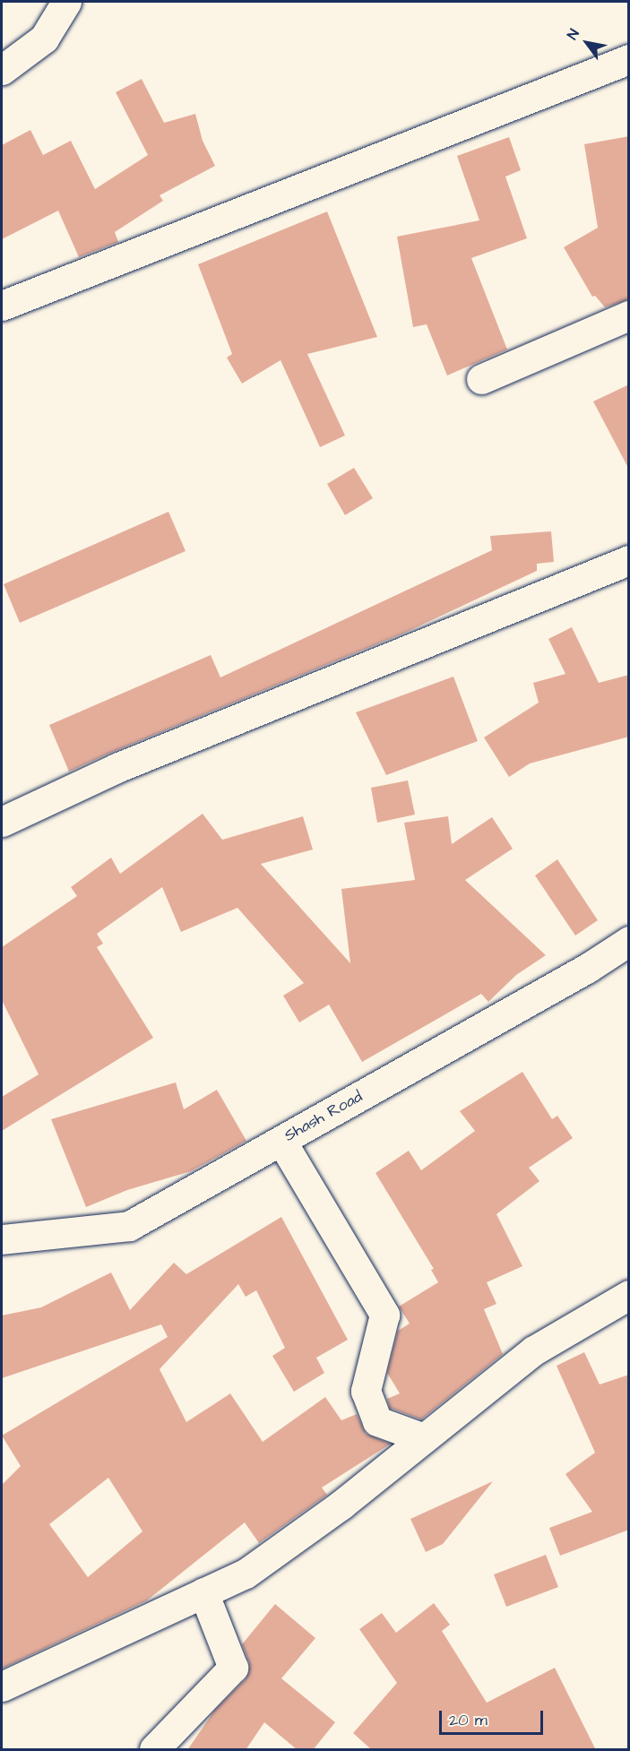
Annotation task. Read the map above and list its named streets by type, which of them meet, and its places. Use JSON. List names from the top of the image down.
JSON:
{
  "streets": {
    "street": ["Shash Road"]
  },
  "scale_bar": "20 m",
  "north": "top left"
}
